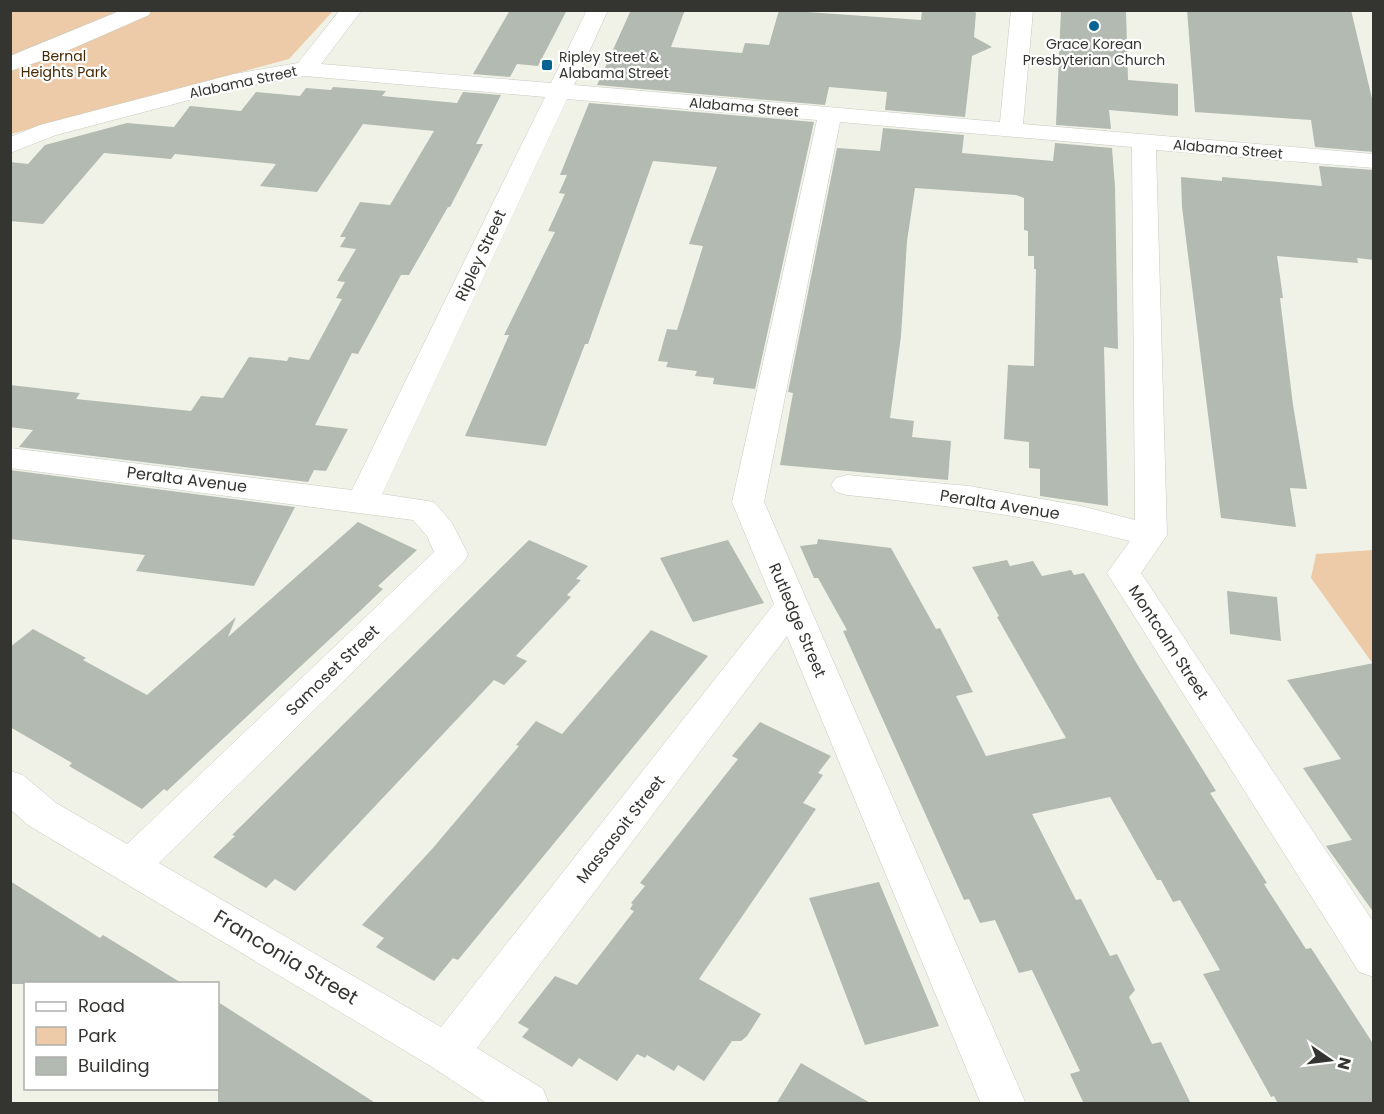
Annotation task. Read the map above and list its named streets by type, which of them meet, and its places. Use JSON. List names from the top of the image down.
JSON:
{
  "streets": {
    "street": [
      "Alabama Street",
      "Ripley Street",
      "Peralta Avenue",
      "Rutledge Street",
      "Montcalm Street",
      "Samoset Street",
      "Massasoit Street",
      "Franconia Street"
    ]
  },
  "crossings": [
    ["Alabama Street", "Ripley Street"],
    ["Alabama Street", "Rutledge Street"],
    ["Ripley Street", "Peralta Avenue"],
    ["Ripley Street", "Samoset Street"],
    ["Peralta Avenue", "Montcalm Street"],
    ["Peralta Avenue", "Samoset Street"],
    ["Rutledge Street", "Massasoit Street"],
    ["Samoset Street", "Franconia Street"],
    ["Massasoit Street", "Franconia Street"]
  ],
  "parks": ["Bernal Heights Park"],
  "places": {
    "other": ["Grace Korean Presbyterian Church"],
    "transit": ["Ripley Street & Alabama Street"]
  },
  "legend": ["Road", "Park", "Building"],
  "north": "right"
}
